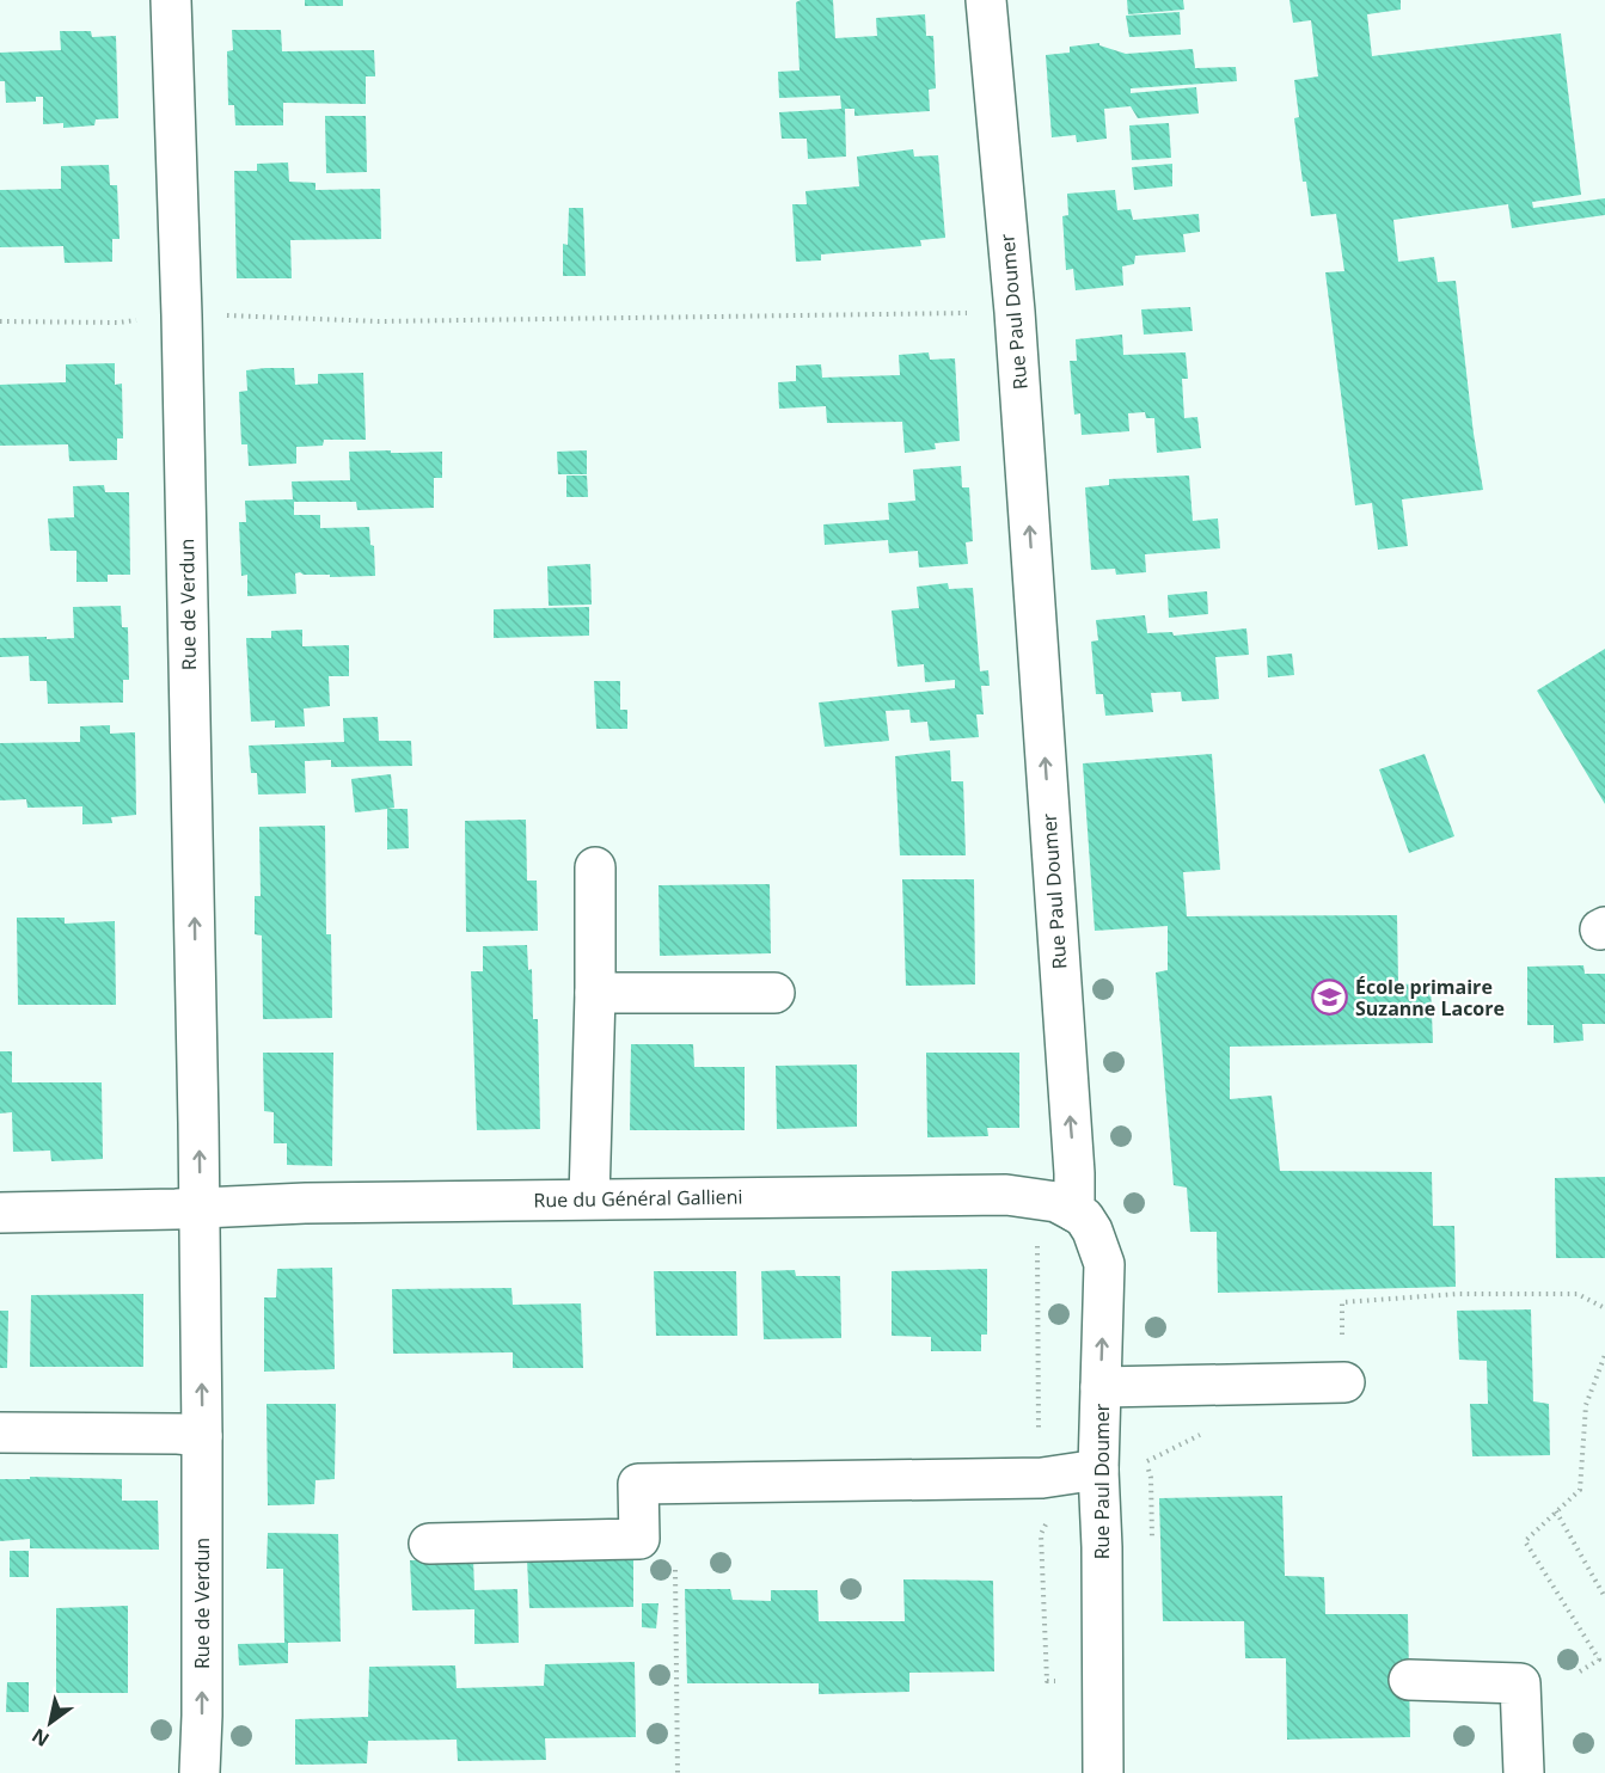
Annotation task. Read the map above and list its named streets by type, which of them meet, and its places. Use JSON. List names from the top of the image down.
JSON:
{
  "streets": {
    "street": ["Rue Paul Doumer", "Rue de Verdun", "Rue du Général Gallieni"]
  },
  "crossings": [
    ["Rue Paul Doumer", "Rue du Général Gallieni"],
    ["Rue de Verdun", "Rue du Général Gallieni"]
  ],
  "one_way": ["Rue Paul Doumer", "Rue de Verdun"],
  "places": {
    "school or university": ["École primaire Suzanne Lacore"]
  },
  "north": "bottom left"
}
